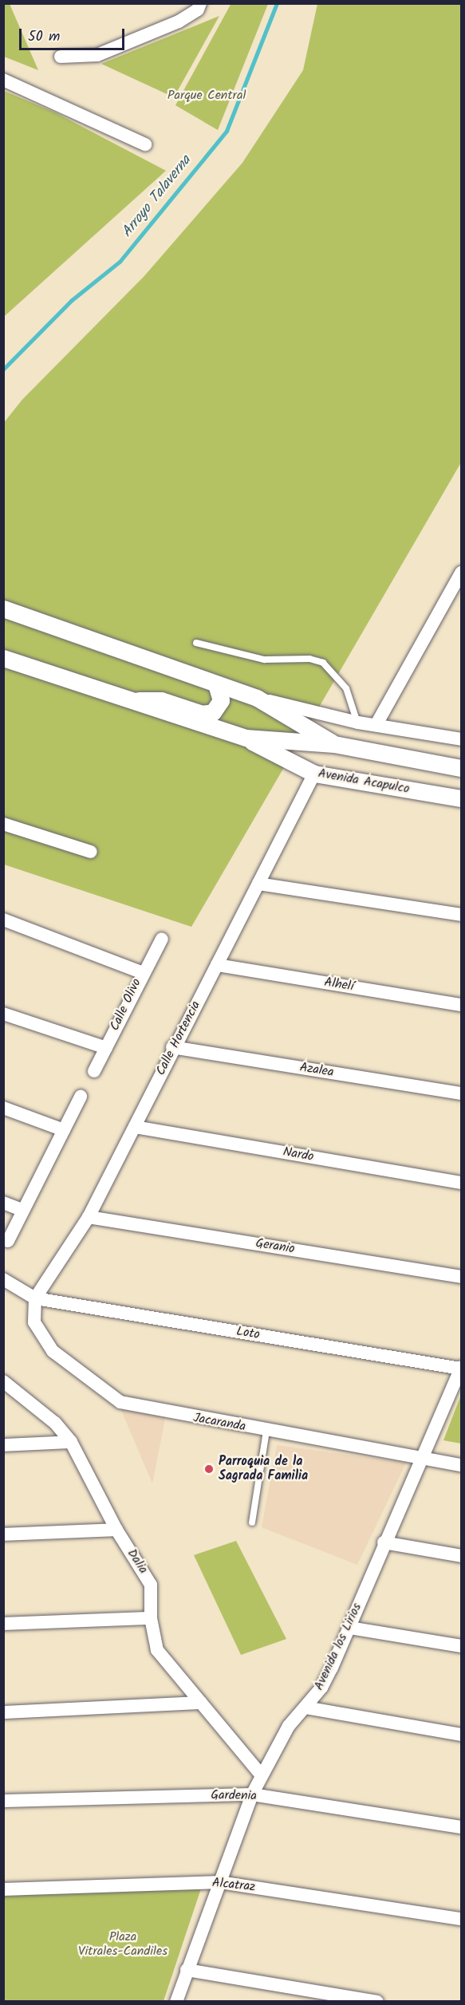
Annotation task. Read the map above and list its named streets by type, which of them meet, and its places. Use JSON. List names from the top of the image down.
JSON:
{
  "streets": {
    "street": [
      "Avenida Acapulco",
      "Alhelí",
      "Calle Olivo",
      "Calle Hortencia",
      "Azalea",
      "Nardo",
      "Geranio",
      "Loto",
      "Jacaranda",
      "Dalia",
      "Avenida los Lirios",
      "Gardenia",
      "Alcatraz"
    ]
  },
  "crossings": [
    ["Avenida Acapulco", "Calle Hortencia"],
    ["Alhelí", "Calle Hortencia"],
    ["Calle Hortencia", "Azalea"],
    ["Calle Hortencia", "Nardo"],
    ["Calle Hortencia", "Geranio"],
    ["Calle Hortencia", "Loto"],
    ["Calle Hortencia", "Jacaranda"],
    ["Loto", "Jacaranda"],
    ["Loto", "Avenida los Lirios"],
    ["Jacaranda", "Avenida los Lirios"],
    ["Dalia", "Avenida los Lirios"],
    ["Avenida los Lirios", "Gardenia"],
    ["Avenida los Lirios", "Alcatraz"]
  ],
  "water": ["Arroyo Talaverna"],
  "parks": ["Parque Central", "Plaza Vitrales-Candiles"],
  "places": ["Parroquia de la Sagrada Familia"],
  "scale_bar": "50 m"
}
